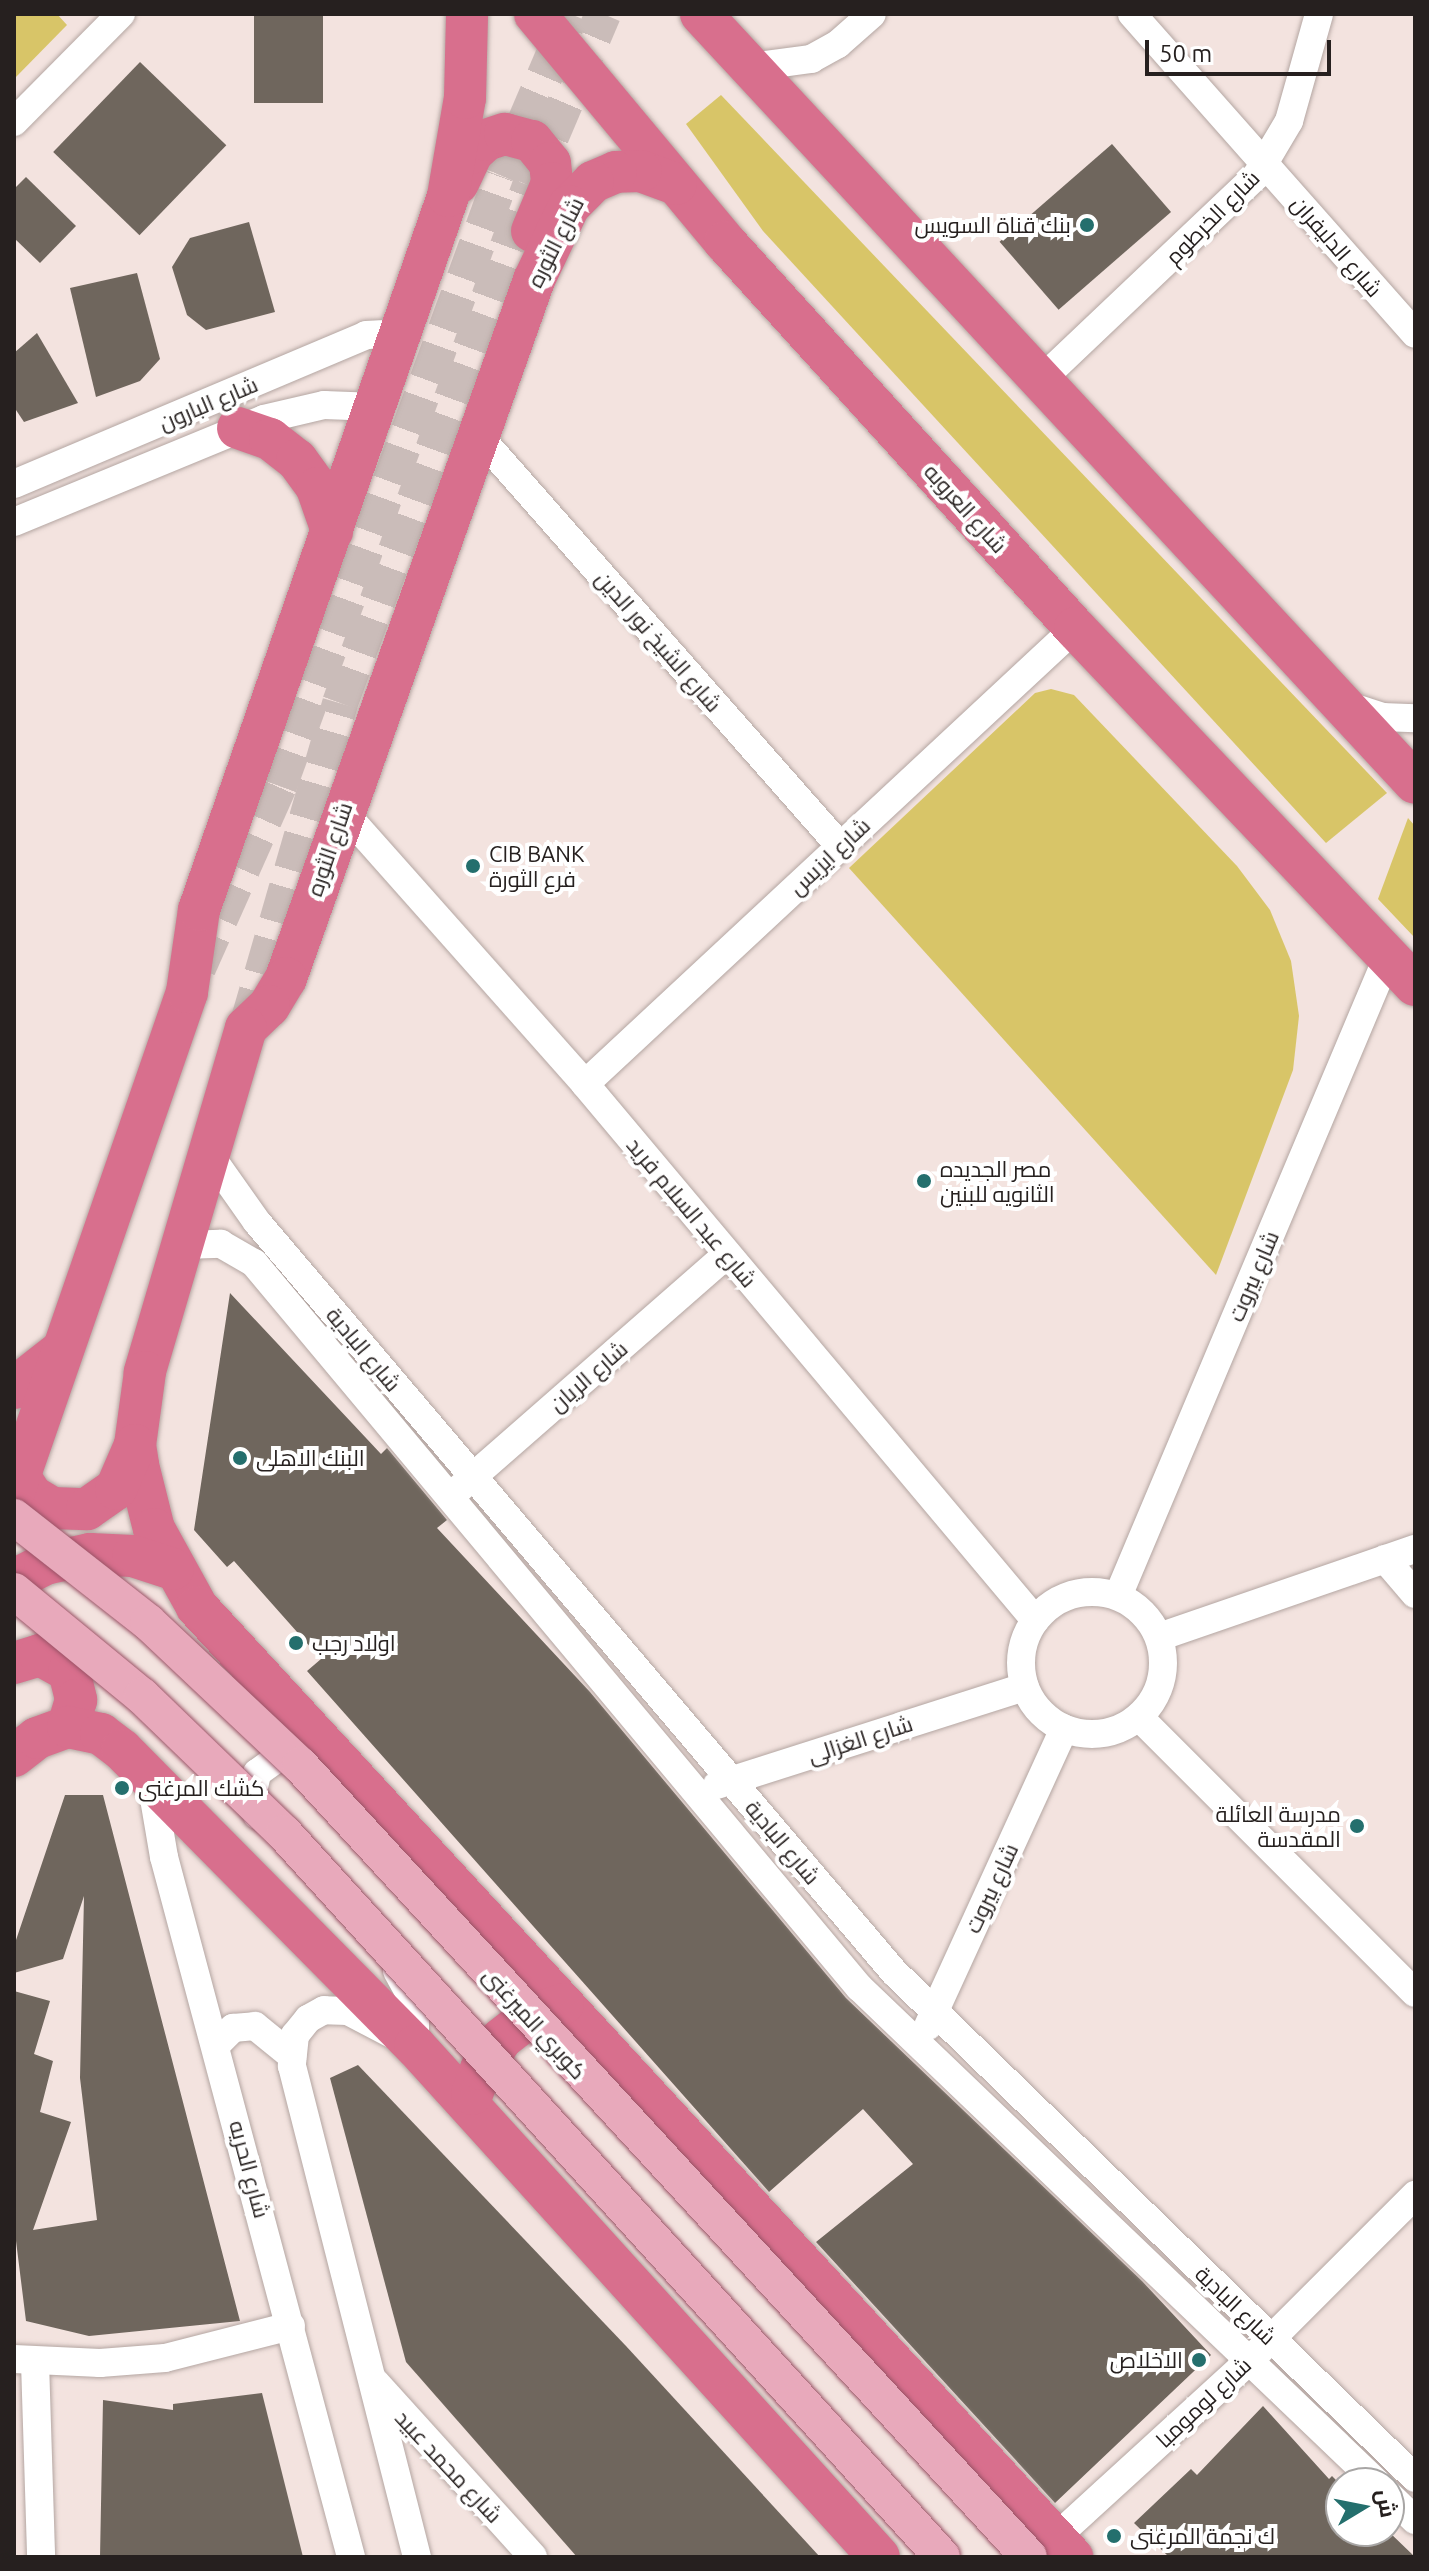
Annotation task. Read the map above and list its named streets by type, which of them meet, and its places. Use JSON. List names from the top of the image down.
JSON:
{
  "streets": {
    "highway": ["شارع الثوره", "شارع العروبه"],
    "main road": ["كوبري الميرغنى"],
    "street": [
      "شارع الخرطوم",
      "شارع الدليفران",
      "شارع البارون",
      "شارع الشيخ نور الدين",
      "شارع ايزيس",
      "شارع عبد السلام فريد",
      "شارع بيروت",
      "شارع البادية",
      "شارع الريان",
      "شارع الغزالى",
      "شارع الحريه",
      "شارع لومومبا",
      "شارع محمد عبيد"
    ]
  },
  "crossings": [
    ["شارع الخرطوم", "شارع الدليفران"],
    ["شارع الثوره", "شارع العروبه"],
    ["شارع الثوره", "شارع الشيخ نور الدين"],
    ["شارع الثوره", "شارع عبد السلام فريد"],
    ["شارع الثوره", "شارع البادية"],
    ["شارع الثوره", "كوبري الميرغنى"],
    ["شارع الثوره", "شارع لومومبا"],
    ["شارع العروبه", "شارع ايزيس"],
    ["شارع العروبه", "شارع بيروت"],
    ["شارع الشيخ نور الدين", "شارع ايزيس"],
    ["شارع ايزيس", "شارع عبد السلام فريد"],
    ["شارع عبد السلام فريد", "شارع بيروت"],
    ["شارع عبد السلام فريد", "شارع الريان"],
    ["شارع عبد السلام فريد", "شارع الغزالى"],
    ["شارع بيروت", "شارع البادية"],
    ["شارع بيروت", "شارع الغزالى"],
    ["شارع البادية", "شارع الريان"],
    ["شارع البادية", "شارع الغزالى"],
    ["شارع البادية", "شارع لومومبا"],
    ["كوبري الميرغنى", "شارع لومومبا"]
  ],
  "places": [
    "بنك قناة السويس",
    "CIB BANK فرع الثورة",
    "مصر الجديده الثانويه للبنين",
    "البنك الاهلى",
    "اولاد رجب",
    "كشك المرغنى",
    "مدرسة العائلة المقدسة",
    "الاخلاص",
    "ك نجمة المرغنى"
  ],
  "scale_bar": "50 m",
  "north": "right"
}
